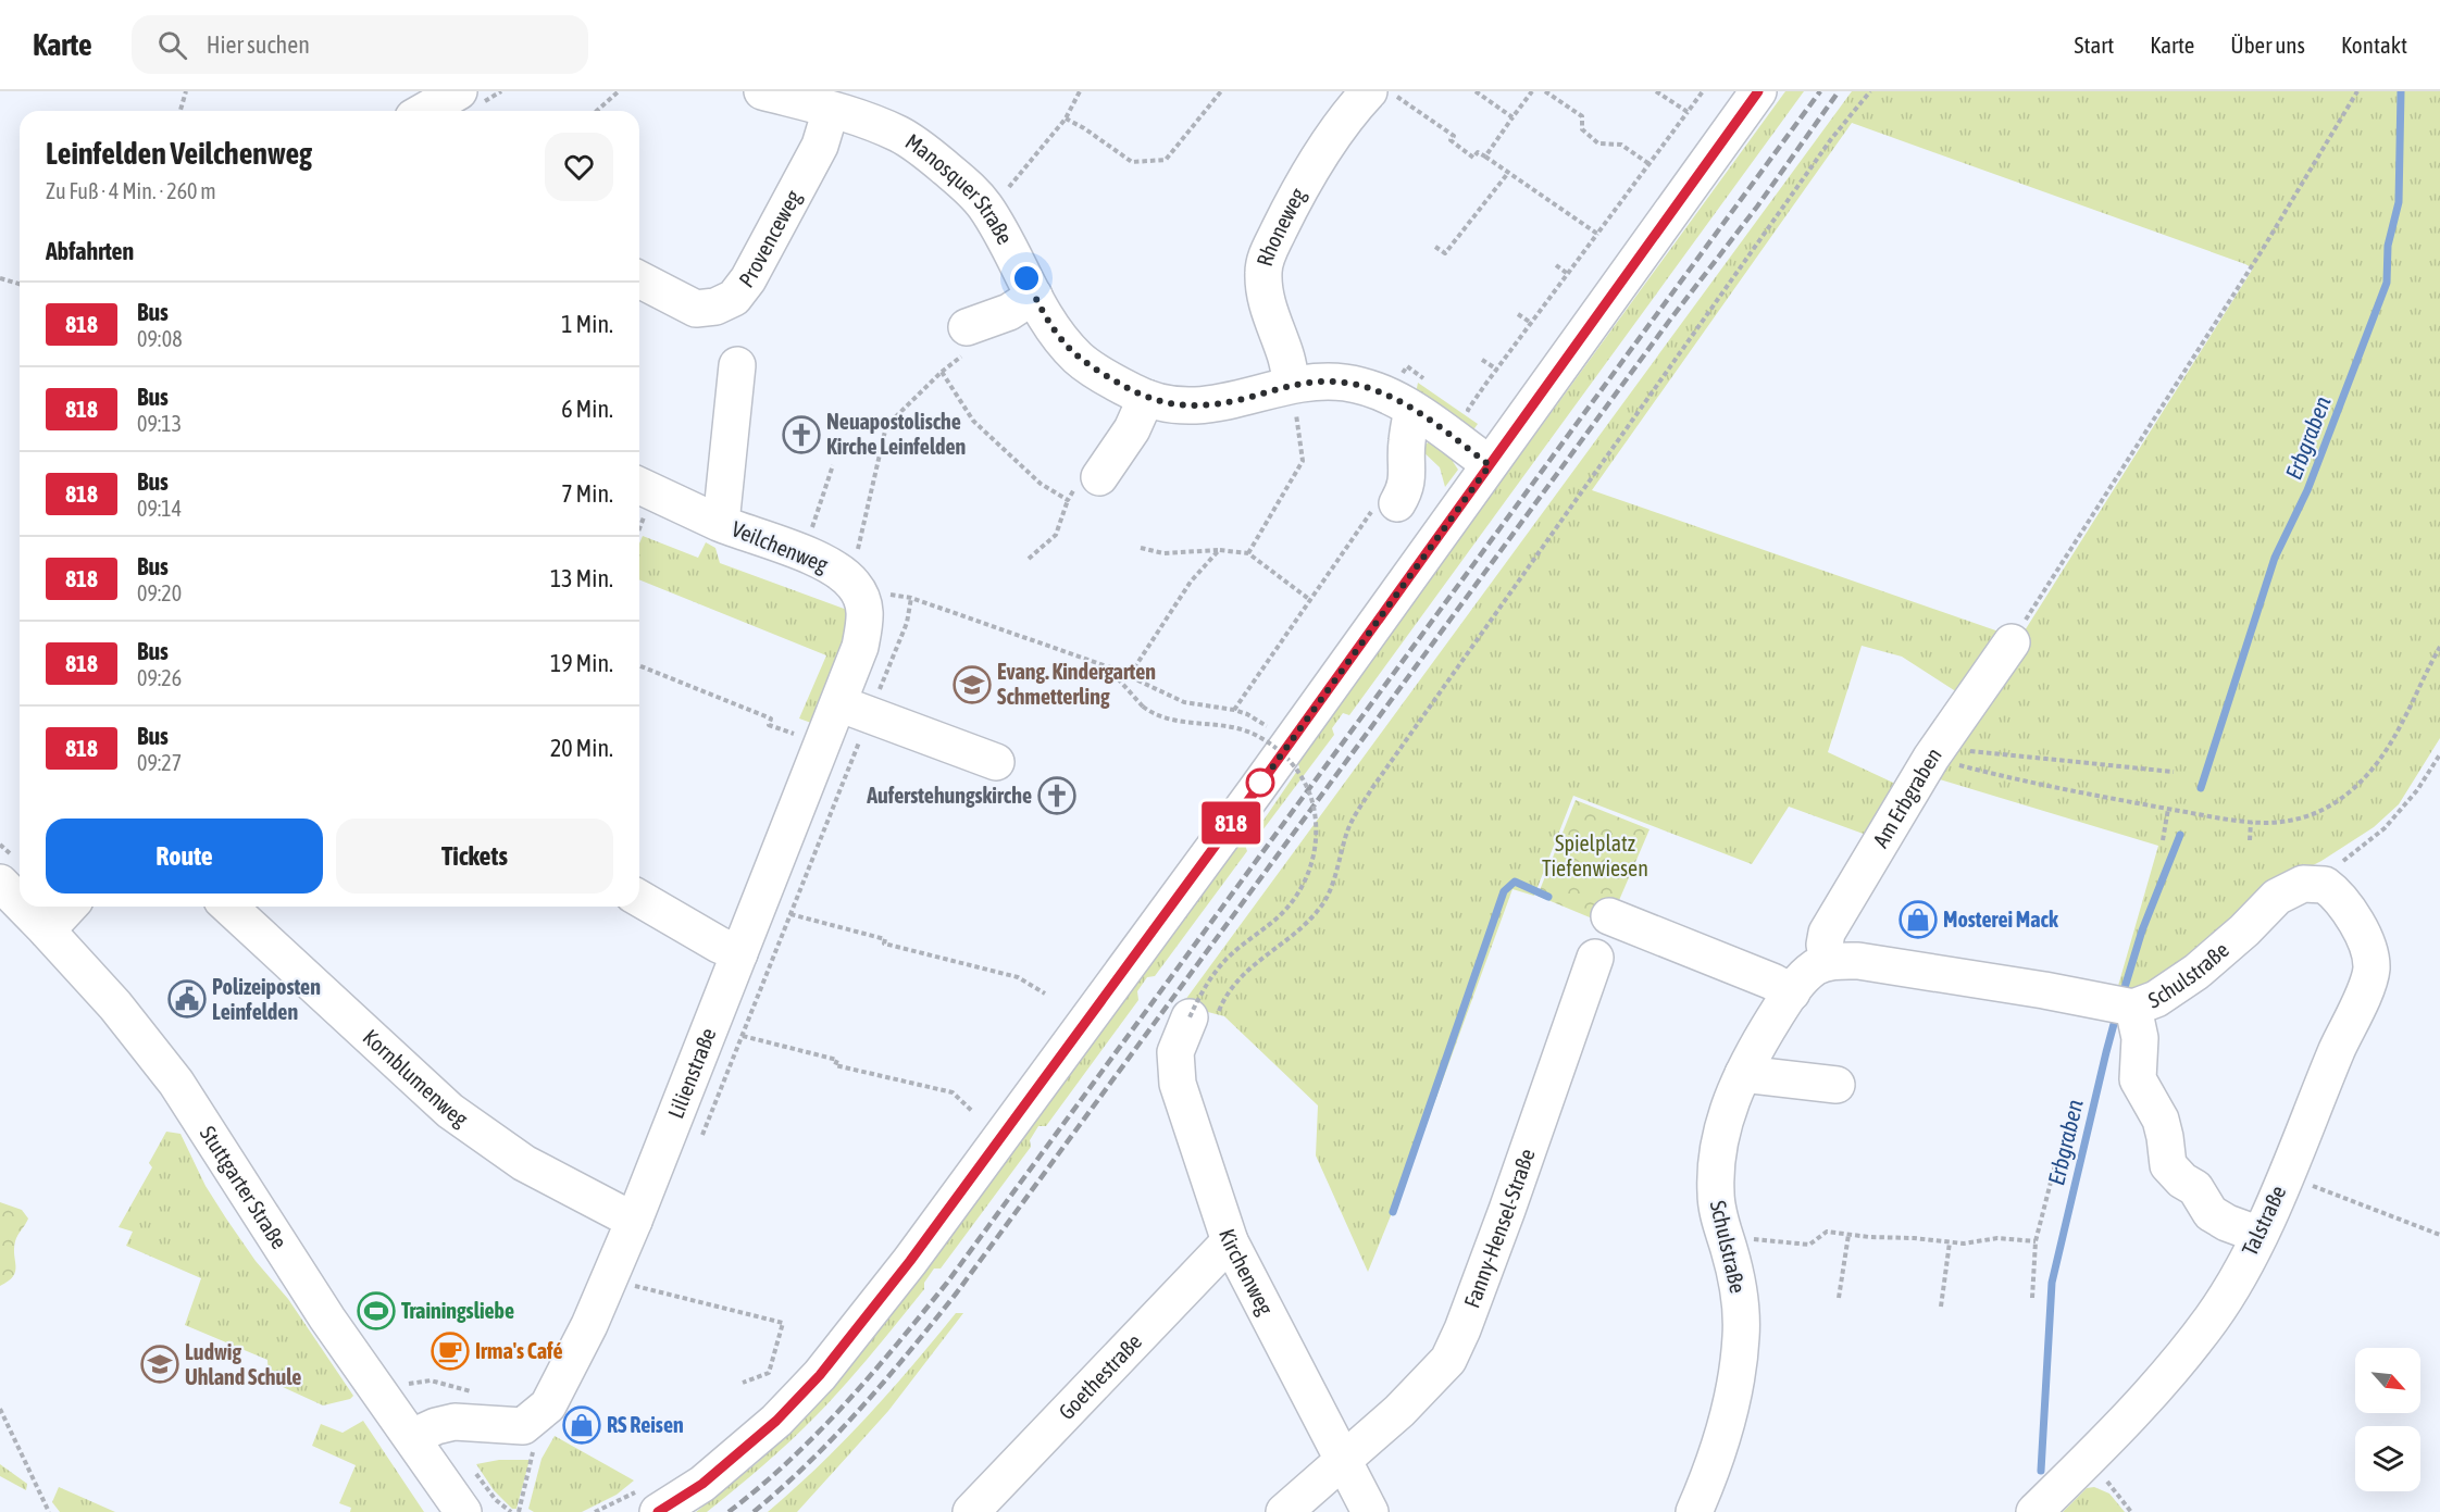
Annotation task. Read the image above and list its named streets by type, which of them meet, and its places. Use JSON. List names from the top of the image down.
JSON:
{
  "streets": {
    "street": [
      "Manosquer Straße",
      "Rhoneweg",
      "Provenceweg",
      "Veilchenweg",
      "Am Erbgraben",
      "Schulstraße",
      "Lilienstraße",
      "Kornblumenweg",
      "Stuttgarter Straße",
      "Talstraße",
      "Fanny-Hensel-Straße",
      "Kirchenweg",
      "Goethestraße"
    ]
  },
  "crossings": [
    ["Manosquer Straße", "Rhoneweg"],
    ["Manosquer Straße", "Provenceweg"],
    ["Veilchenweg", "Lilienstraße"],
    ["Am Erbgraben", "Schulstraße"],
    ["Schulstraße", "Talstraße"],
    ["Lilienstraße", "Kornblumenweg"],
    ["Lilienstraße", "Stuttgarter Straße"],
    ["Fanny-Hensel-Straße", "Kirchenweg"],
    ["Kirchenweg", "Goethestraße"]
  ],
  "water": ["Erbgraben"],
  "parks": ["Spielplatz Tiefenwiesen"],
  "places": {
    "church": ["Neuapostolische Kirche Leinfelden", "Auferstehungskirche"],
    "school or university": ["Evang. Kindergarten Schmetterling", "Ludwig Uhland Schule"],
    "shop": ["Mosterei Mack", "RS Reisen"],
    "public building": ["Polizeiposten Leinfelden"],
    "sports": ["Trainingsliebe"],
    "cafe": ["Irma's Café"]
  },
  "lines": ["bus line 818"],
  "north": "bottom right",
  "page": {
    "header": "Karte",
    "search": "Hier suchen",
    "nav": [
      "Start",
      "Karte",
      "Über uns",
      "Kontakt"
    ],
    "on_map": "818",
    "heading": [
      ["Leinfelden Veilchenweg", "Zu Fuß · 4 Min. · 260 m"],
      "Abfahrten"
    ],
    "list": [
      {
        "mark": "818",
        "name": "Bus",
        "note": "09:08",
        "value": "1 Min."
      },
      {
        "mark": "818",
        "name": "Bus",
        "note": "09:13",
        "value": "6 Min."
      },
      {
        "mark": "818",
        "name": "Bus",
        "note": "09:14",
        "value": "7 Min."
      },
      {
        "mark": "818",
        "name": "Bus",
        "note": "09:20",
        "value": "13 Min."
      },
      {
        "mark": "818",
        "name": "Bus",
        "note": "09:26",
        "value": "19 Min."
      },
      {
        "mark": "818",
        "name": "Bus",
        "note": "09:27",
        "value": "20 Min."
      }
    ],
    "buttons": ["Route", "Tickets"]
  }
}
